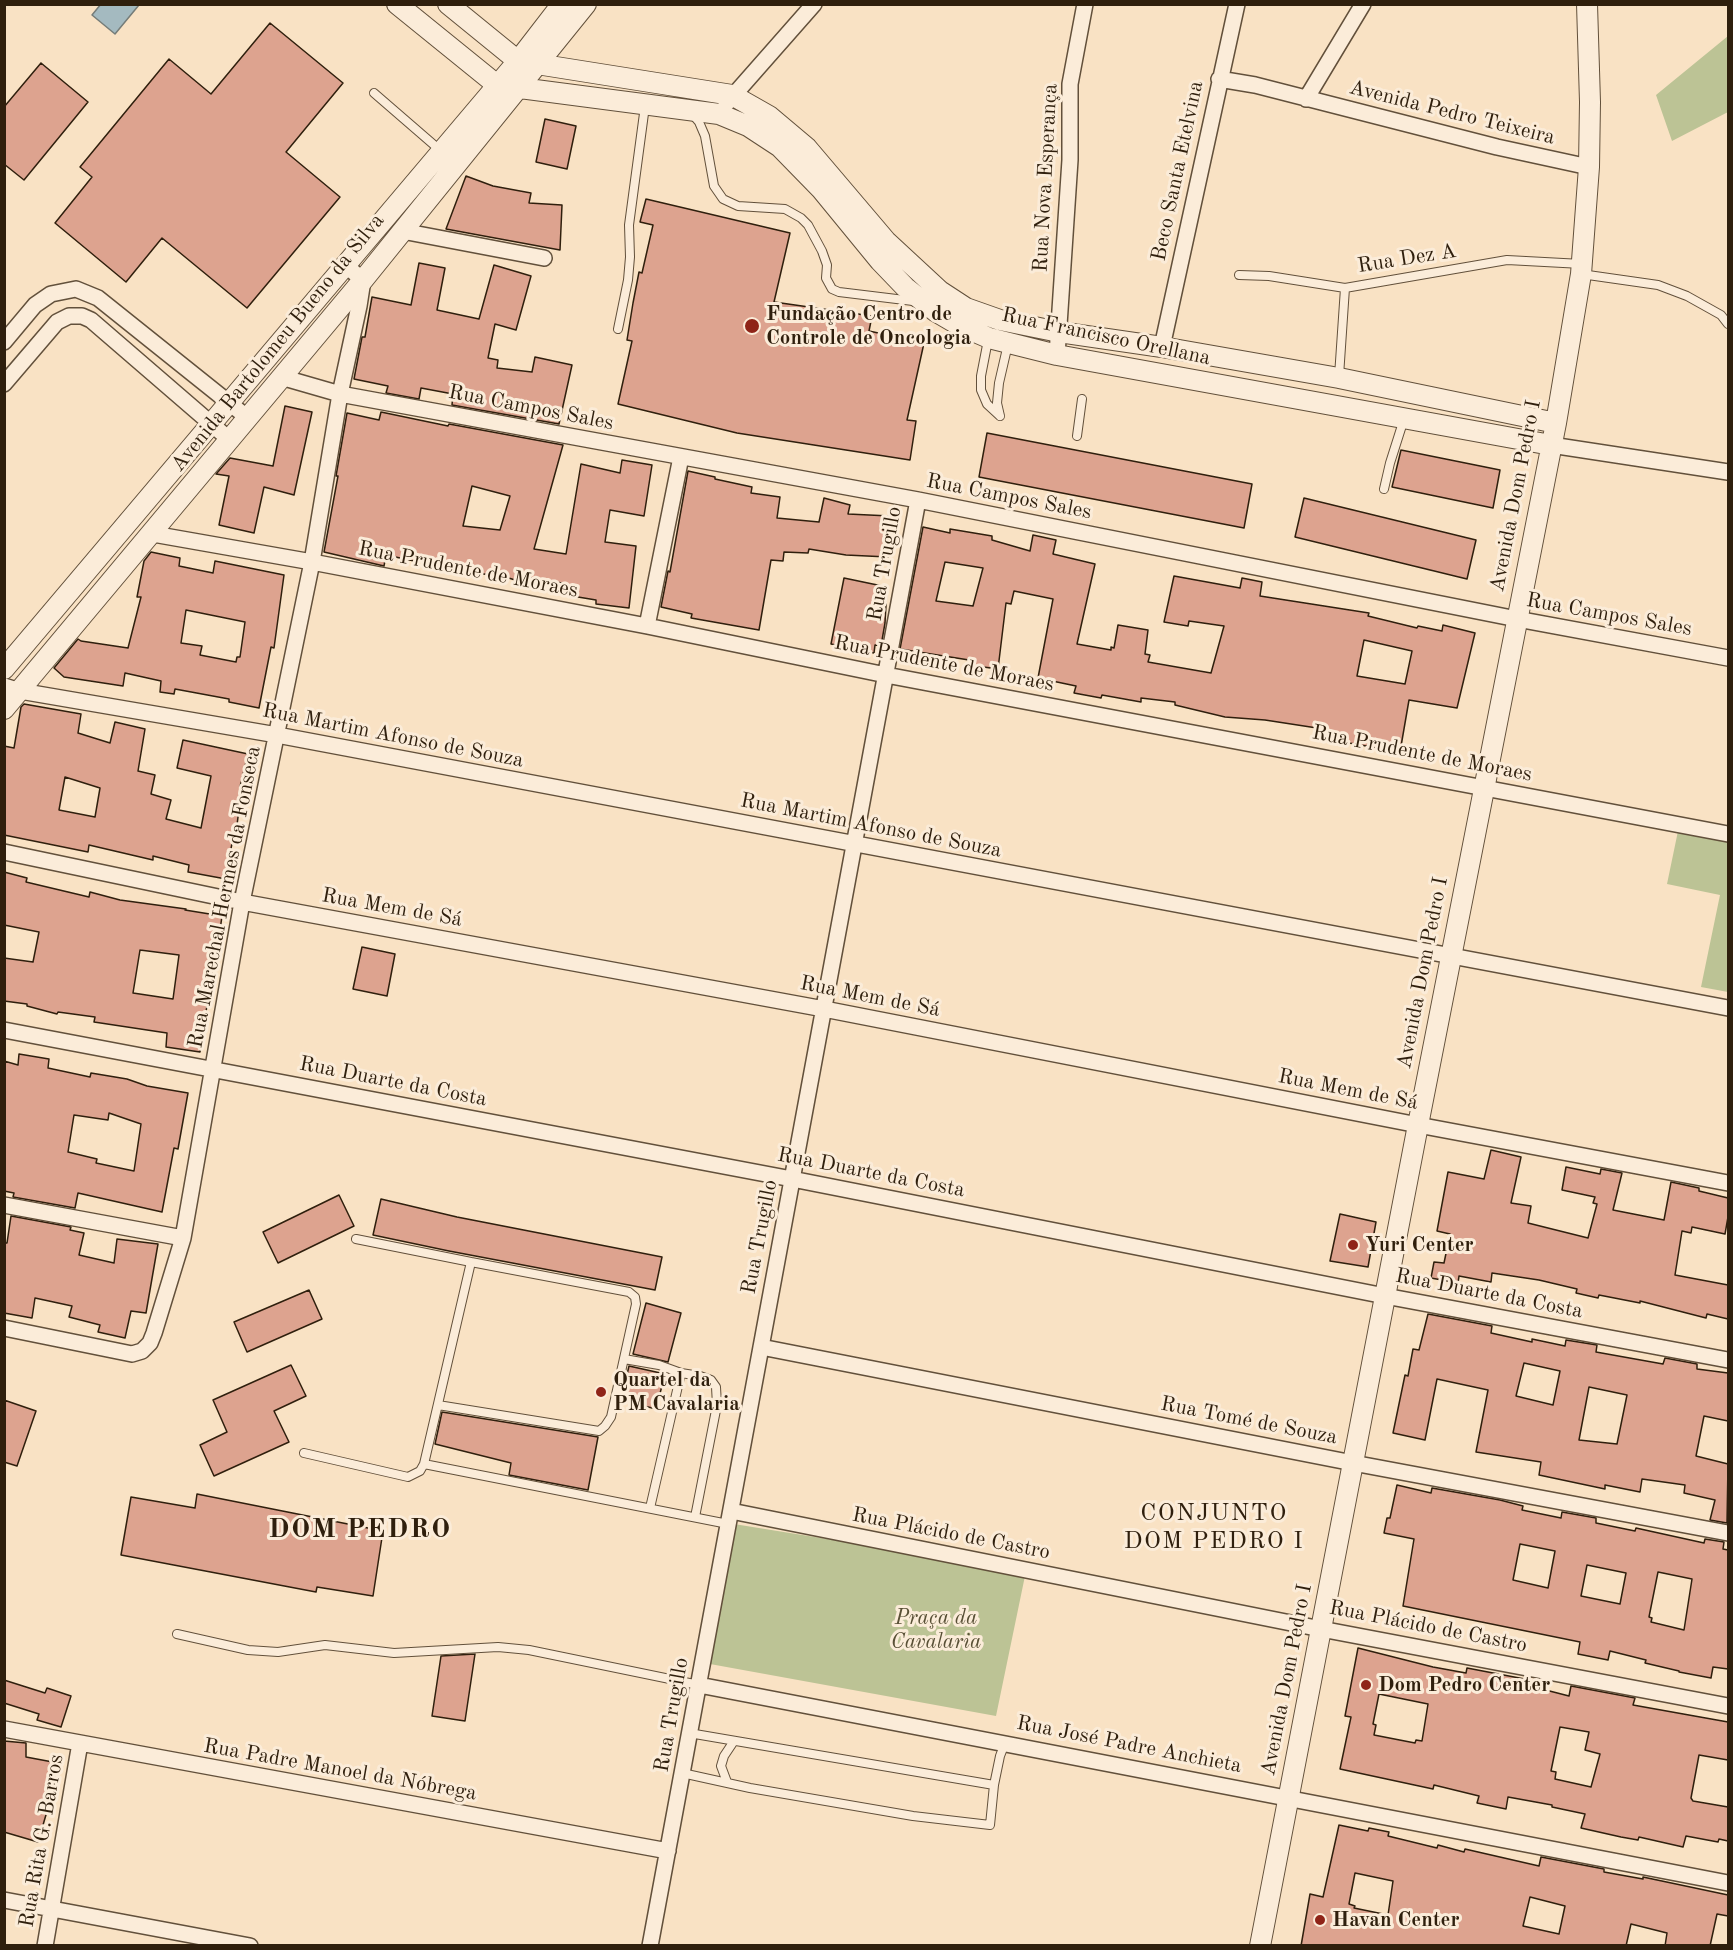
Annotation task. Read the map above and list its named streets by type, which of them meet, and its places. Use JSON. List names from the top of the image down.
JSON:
{
  "streets": {
    "street": [
      "Avenida Pedro Teixeira",
      "Beco Santa Etelvina",
      "Rua Nova Esperança",
      "Rua Francisco Orellana",
      "Avenida Bartolomeu Bueno da Silva",
      "Rua Campos Sales",
      "Avenida Dom Pedro I",
      "Rua Trugillo",
      "Rua Prudente de Moraes",
      "Rua Martim Afonso de Souza",
      "Rua Marechal Hermes da Fonseca",
      "Rua Mem de Sá",
      "Rua Duarte da Costa",
      "Rua Tomé de Souza",
      "Rua Plácido de Castro",
      "Rua José Padre Anchieta",
      "Rua Padre Manoel da Nóbrega",
      "Rua Rita G. Barros"
    ],
    "lane": ["Rua Dez A"]
  },
  "crossings": [
    ["Avenida Pedro Teixeira", "Beco Santa Etelvina"],
    ["Avenida Pedro Teixeira", "Avenida Dom Pedro I"],
    ["Beco Santa Etelvina", "Rua Francisco Orellana"],
    ["Rua Nova Esperança", "Rua Francisco Orellana"],
    ["Rua Dez A", "Avenida Dom Pedro I"],
    ["Rua Francisco Orellana", "Avenida Bartolomeu Bueno da Silva"],
    ["Rua Francisco Orellana", "Avenida Dom Pedro I"],
    ["Avenida Bartolomeu Bueno da Silva", "Rua Campos Sales"],
    ["Avenida Bartolomeu Bueno da Silva", "Rua Prudente de Moraes"],
    ["Avenida Bartolomeu Bueno da Silva", "Rua Martim Afonso de Souza"],
    ["Avenida Bartolomeu Bueno da Silva", "Rua Marechal Hermes da Fonseca"],
    ["Rua Campos Sales", "Avenida Dom Pedro I"],
    ["Rua Campos Sales", "Rua Trugillo"],
    ["Rua Campos Sales", "Rua Marechal Hermes da Fonseca"],
    ["Avenida Dom Pedro I", "Rua Prudente de Moraes"],
    ["Avenida Dom Pedro I", "Rua Martim Afonso de Souza"],
    ["Avenida Dom Pedro I", "Rua Mem de Sá"],
    ["Avenida Dom Pedro I", "Rua Duarte da Costa"],
    ["Avenida Dom Pedro I", "Rua Tomé de Souza"],
    ["Avenida Dom Pedro I", "Rua Plácido de Castro"],
    ["Avenida Dom Pedro I", "Rua José Padre Anchieta"],
    ["Rua Trugillo", "Rua Prudente de Moraes"],
    ["Rua Trugillo", "Rua Martim Afonso de Souza"],
    ["Rua Trugillo", "Rua Mem de Sá"],
    ["Rua Trugillo", "Rua Duarte da Costa"],
    ["Rua Trugillo", "Rua Tomé de Souza"],
    ["Rua Trugillo", "Rua Plácido de Castro"],
    ["Rua Trugillo", "Rua José Padre Anchieta"],
    ["Rua Trugillo", "Rua Padre Manoel da Nóbrega"],
    ["Rua Prudente de Moraes", "Rua Marechal Hermes da Fonseca"],
    ["Rua Martim Afonso de Souza", "Rua Marechal Hermes da Fonseca"],
    ["Rua Marechal Hermes da Fonseca", "Rua Mem de Sá"],
    ["Rua Marechal Hermes da Fonseca", "Rua Duarte da Costa"],
    ["Rua Padre Manoel da Nóbrega", "Rua Rita G. Barros"]
  ],
  "districts": ["CONJUNTO DOM PEDRO I", "DOM PEDRO"],
  "parks": ["Praça da Cavalaria"],
  "places": [
    "Fundação Centro de Controle de Oncologia",
    "Yuri Center",
    "Quartel da PM Cavalaria",
    "Dom Pedro Center",
    "Havan Center"
  ]
}
